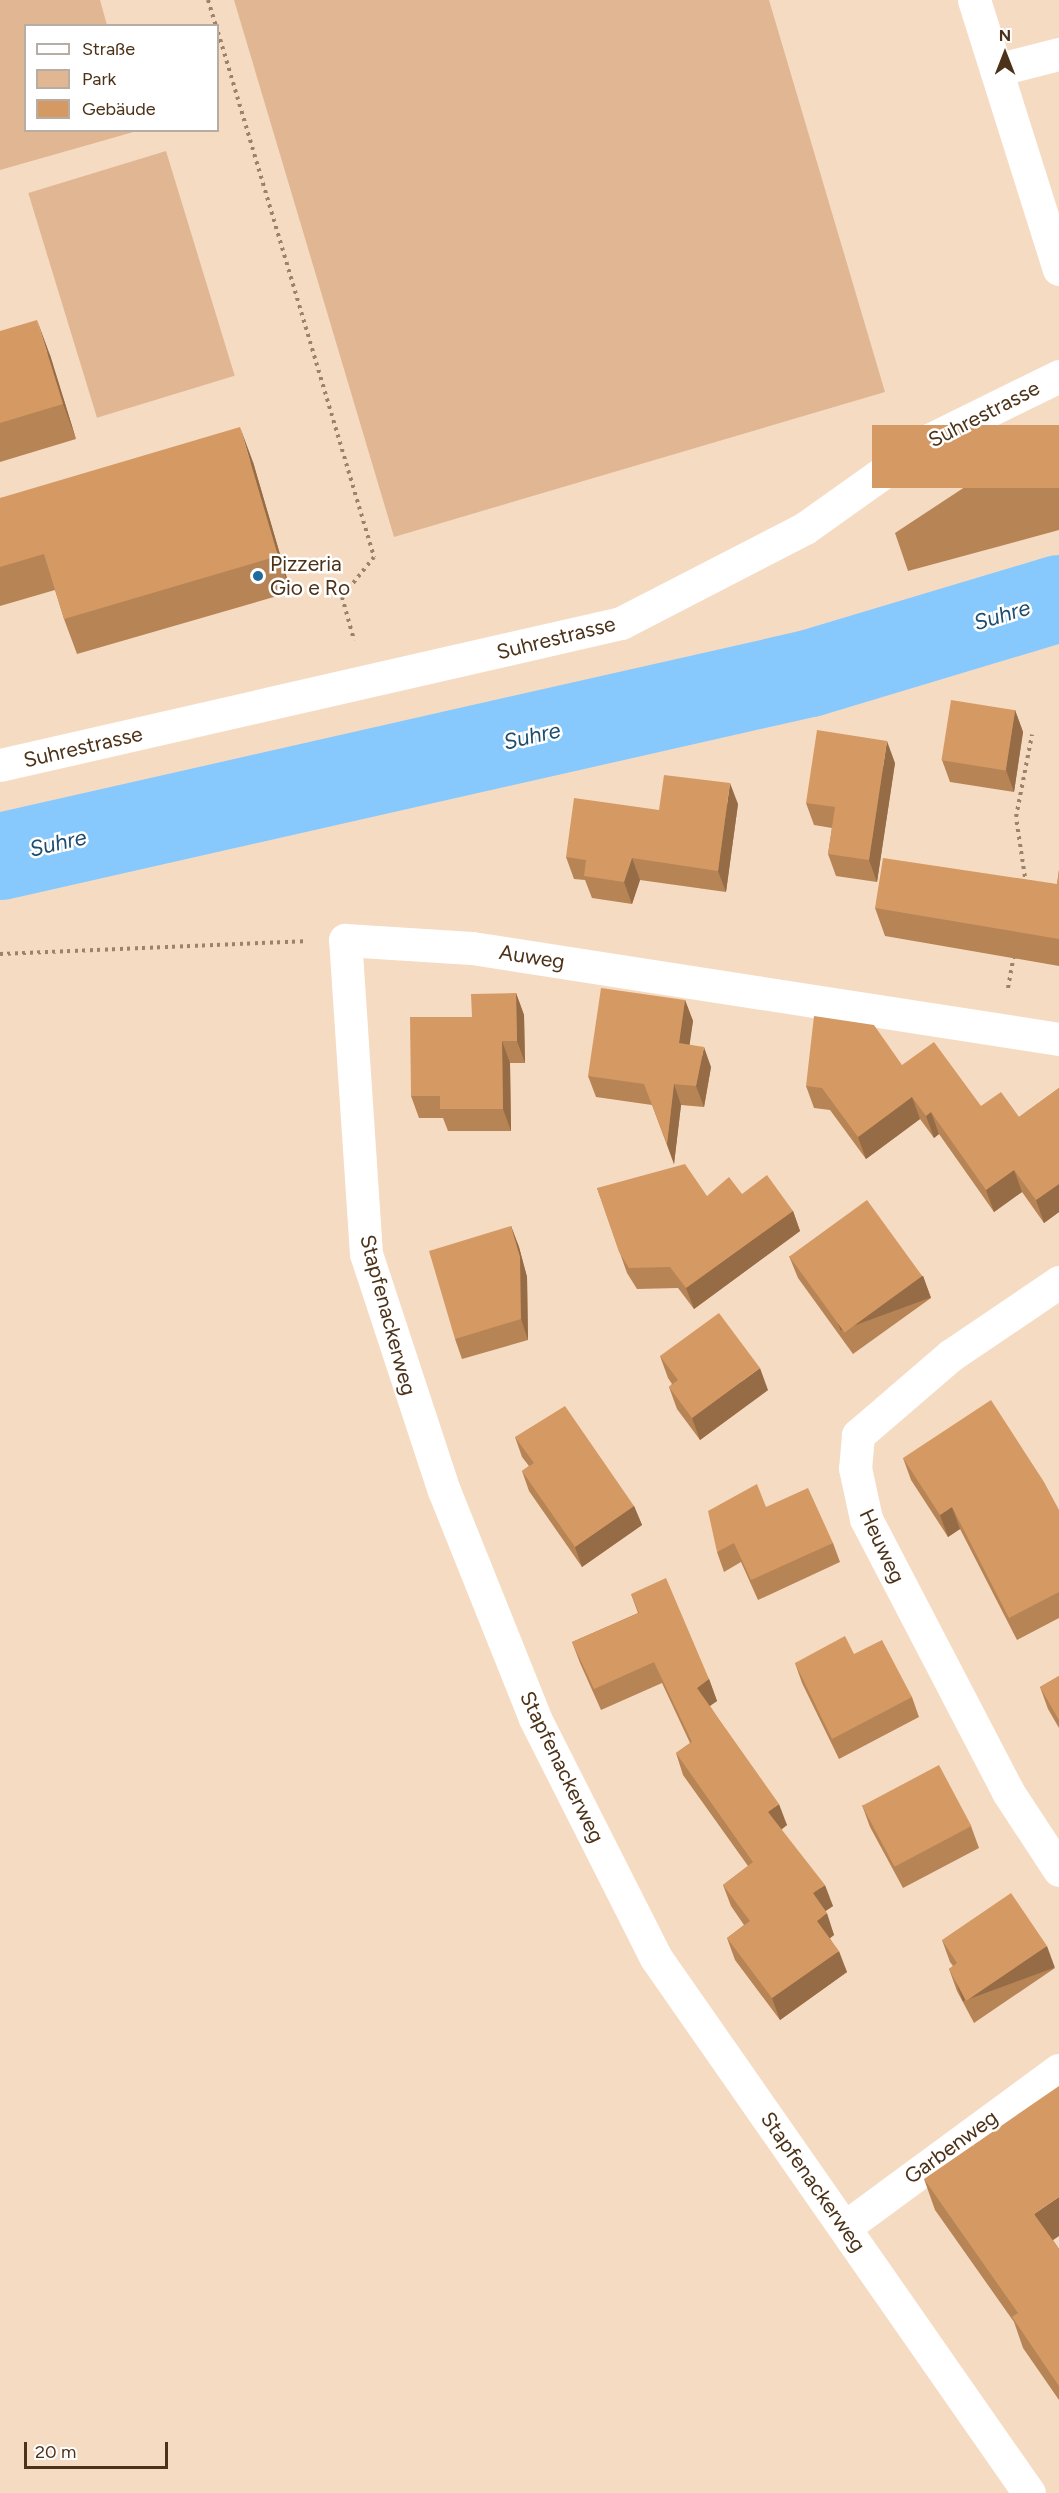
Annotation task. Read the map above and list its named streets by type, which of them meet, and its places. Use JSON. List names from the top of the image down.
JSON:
{
  "streets": {
    "street": [
      "Suhrestrasse",
      "Auweg",
      "Stapfenackerweg",
      "Heuweg",
      "Garbenweg"
    ]
  },
  "crossings": [
    ["Auweg", "Stapfenackerweg"],
    ["Stapfenackerweg", "Garbenweg"]
  ],
  "water": ["Suhre"],
  "places": ["Pizzeria Gio e Ro"],
  "legend": ["Straße", "Park", "Gebäude"],
  "scale_bar": "20 m",
  "north": "top"
}
